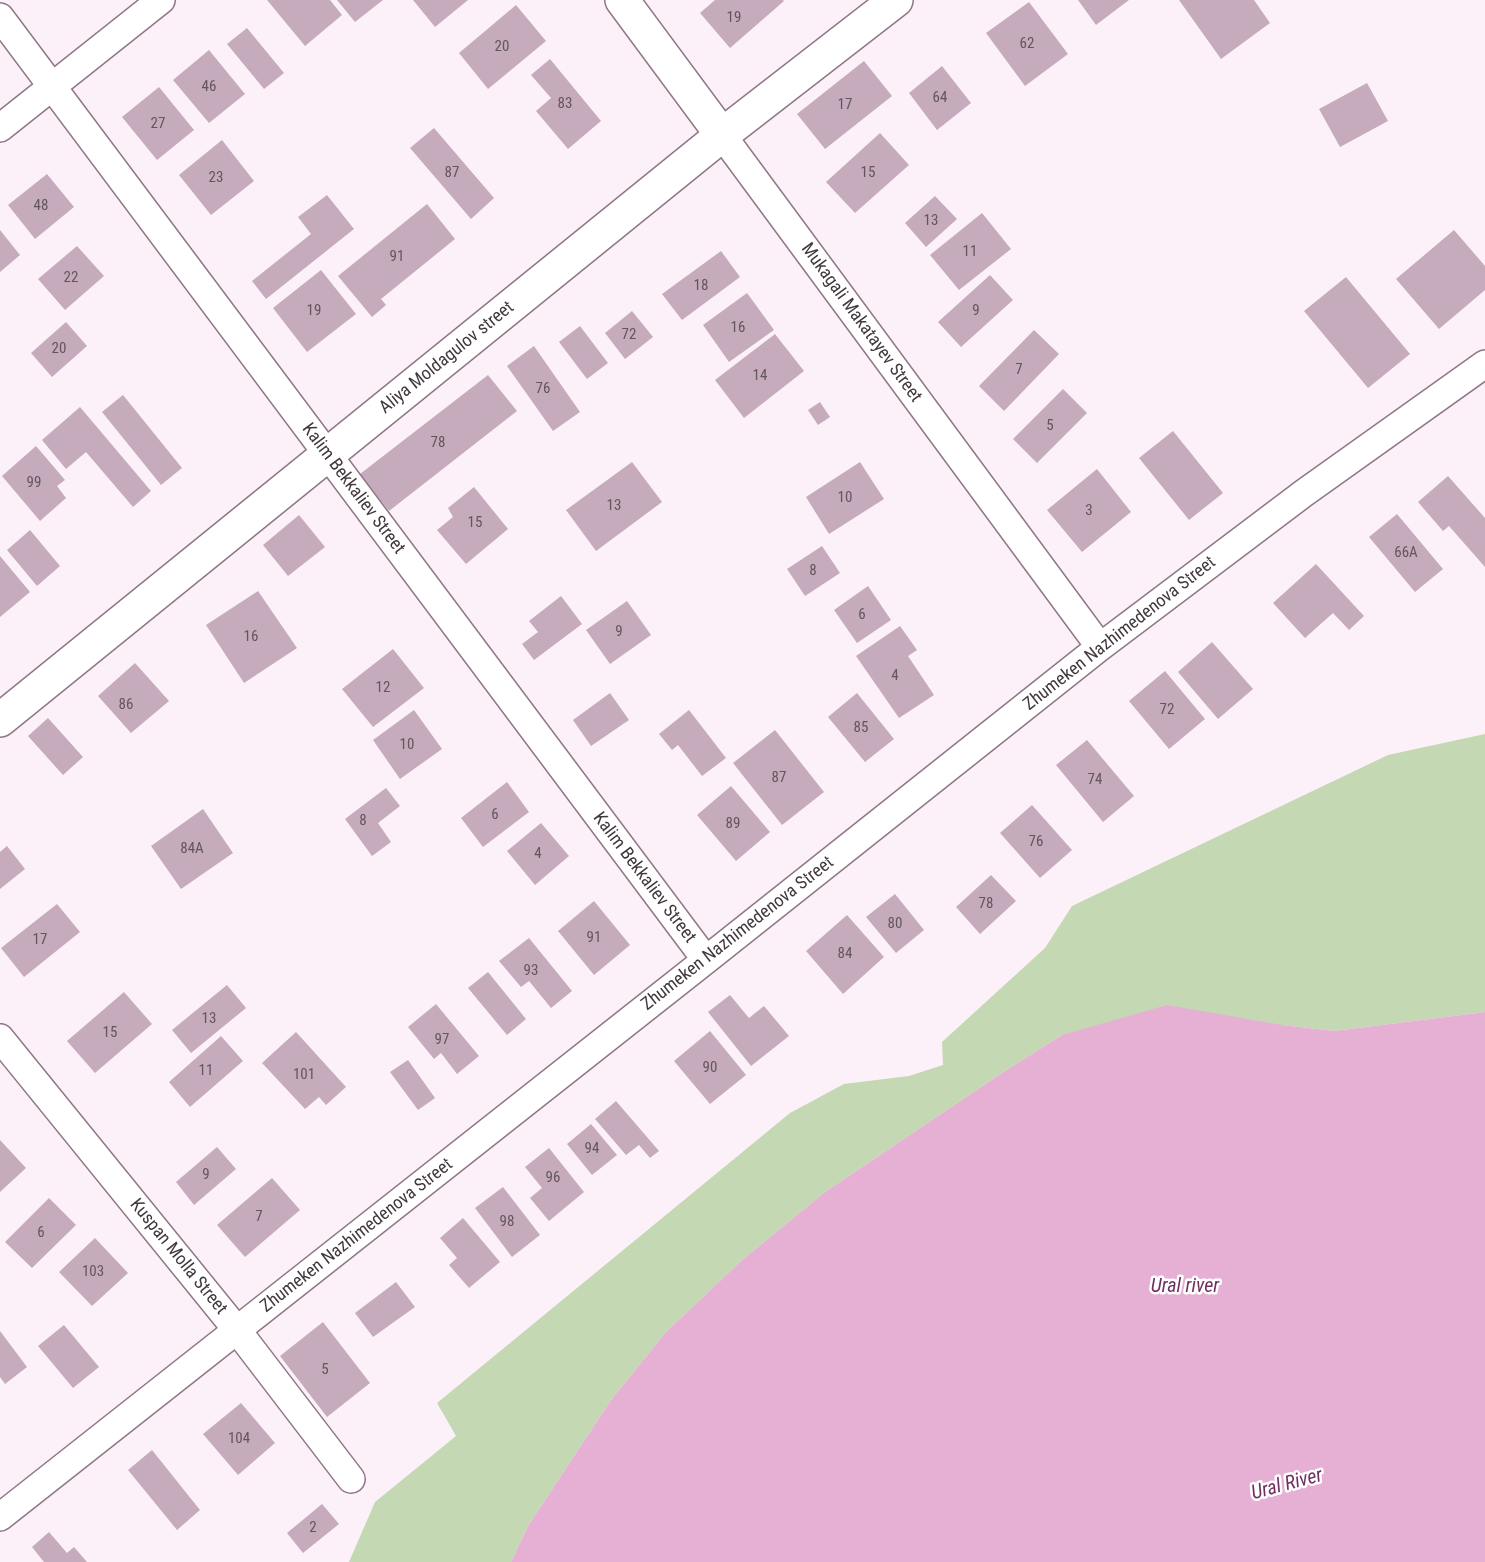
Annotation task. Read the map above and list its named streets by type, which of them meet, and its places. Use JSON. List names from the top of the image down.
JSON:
{
  "streets": {
    "main road": ["Mukagali Makatayev Street", "Aliya Moldagulov street"],
    "street": ["Kalim Bekkaliev Street", "Zhumeken Nazhimedenova Street", "Kuspan Molla Street"]
  },
  "crossings": [
    ["Mukagali Makatayev Street", "Aliya Moldagulov street"],
    ["Mukagali Makatayev Street", "Zhumeken Nazhimedenova Street"],
    ["Aliya Moldagulov street", "Kalim Bekkaliev Street"],
    ["Kalim Bekkaliev Street", "Zhumeken Nazhimedenova Street"],
    ["Zhumeken Nazhimedenova Street", "Kuspan Molla Street"]
  ],
  "water": ["Ural river", "Ural River"],
  "house_numbers": [
    "19",
    "62",
    "20",
    "46",
    "64",
    "83",
    "17",
    "27",
    "87",
    "15",
    "23",
    "48",
    "13",
    "11",
    "91",
    "22",
    "18",
    "19",
    "9",
    "16",
    "72",
    "20",
    "7",
    "14",
    "76",
    "5",
    "78",
    "99",
    "10",
    "13",
    "3",
    "15",
    "66А",
    "8",
    "6",
    "9",
    "16",
    "4",
    "12",
    "86",
    "72",
    "85",
    "10",
    "87",
    "74",
    "6",
    "8",
    "89",
    "76",
    "84А",
    "4",
    "78",
    "80",
    "91",
    "17",
    "84",
    "93",
    "13",
    "15",
    "97",
    "90",
    "11",
    "101",
    "94",
    "9",
    "96",
    "7",
    "98",
    "6",
    "103",
    "5",
    "104",
    "2"
  ]
}
